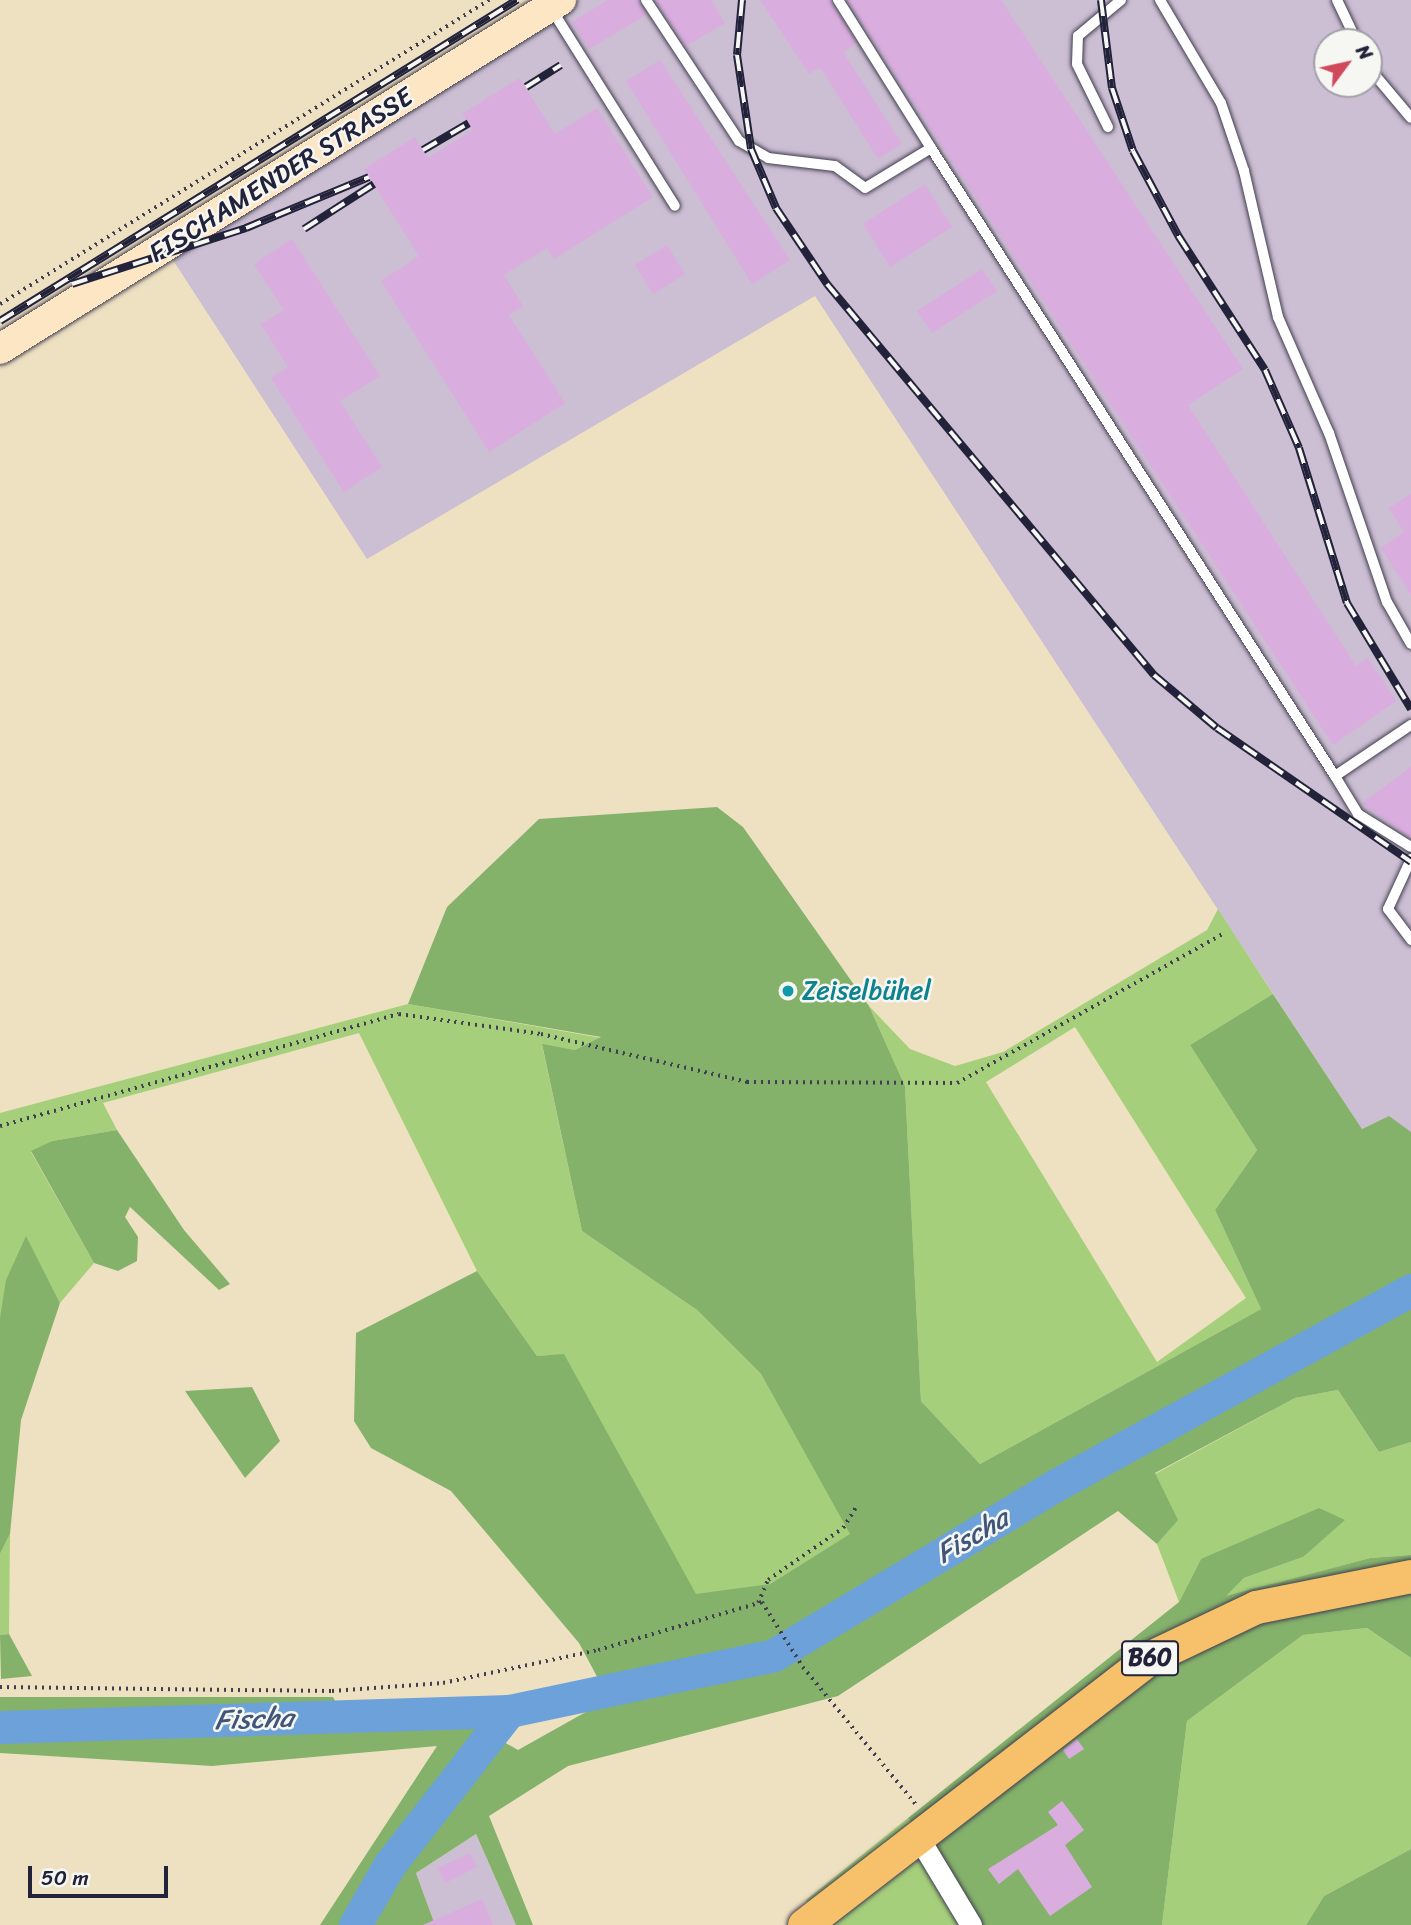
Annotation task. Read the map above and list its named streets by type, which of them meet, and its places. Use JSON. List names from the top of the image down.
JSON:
{
  "streets": {
    "main road": ["FISCHAMENDER STRASSE", "B60"]
  },
  "water": ["Fischa"],
  "places": ["Zeiselbühel"],
  "scale_bar": "50 m",
  "north": "top right"
}
